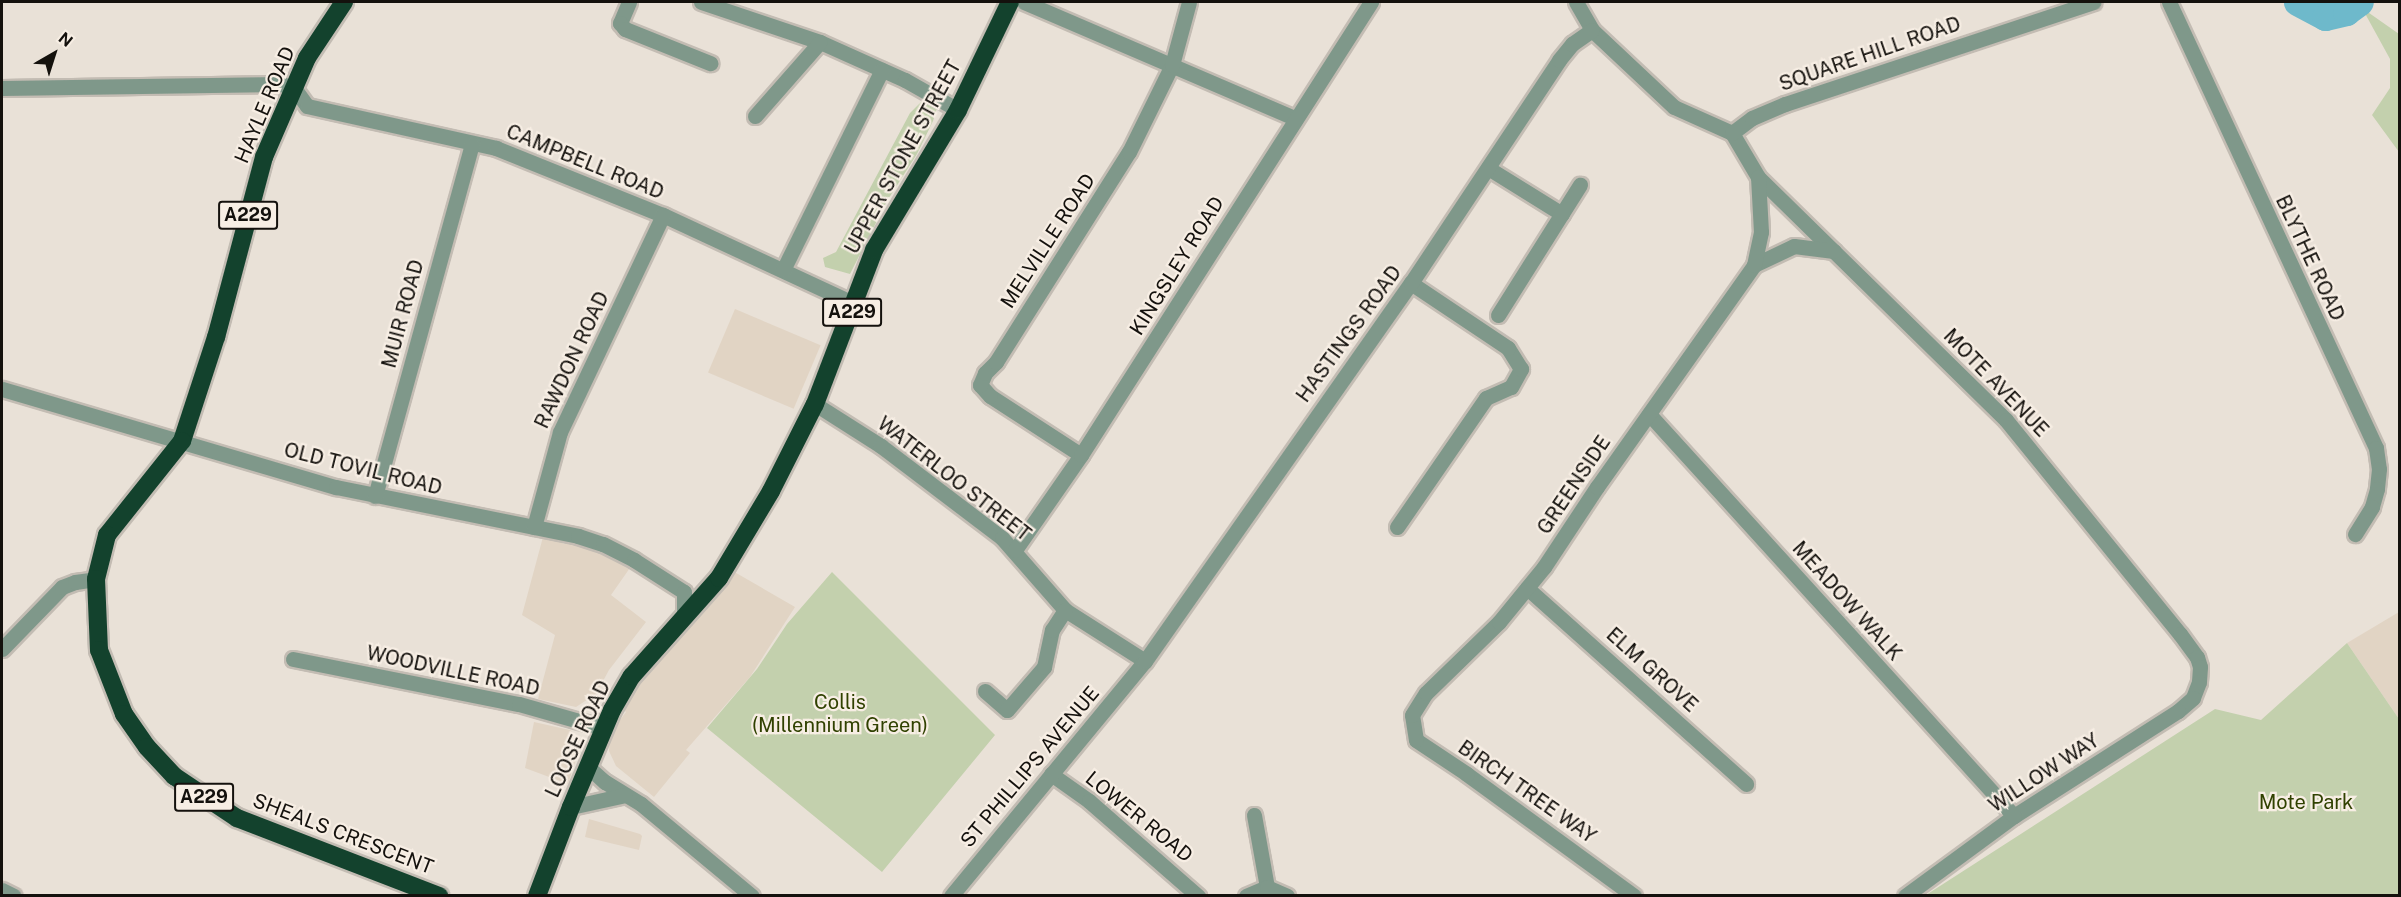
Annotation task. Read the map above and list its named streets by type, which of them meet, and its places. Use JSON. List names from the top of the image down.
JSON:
{
  "streets": {
    "highway": [
      "HAYLE ROAD",
      "UPPER STONE STREET",
      "A229",
      "LOOSE ROAD",
      "SHEALS CRESCENT"
    ],
    "street": [
      "SQUARE HILL ROAD",
      "CAMPBELL ROAD",
      "MELVILLE ROAD",
      "BLYTHE ROAD",
      "KINGSLEY ROAD",
      "MUIR ROAD",
      "HASTINGS ROAD",
      "RAWDON ROAD",
      "MOTE AVENUE",
      "OLD TOVIL ROAD",
      "WATERLOO STREET",
      "GREENSIDE",
      "MEADOW WALK",
      "ELM GROVE",
      "WOODVILLE ROAD",
      "ST PHILLIPS AVENUE",
      "WILLOW WAY",
      "BIRCH TREE WAY",
      "LOWER ROAD"
    ]
  },
  "crossings": [
    ["SQUARE HILL ROAD", "MOTE AVENUE"],
    ["HAYLE ROAD", "CAMPBELL ROAD"],
    ["HAYLE ROAD", "A229"],
    ["HAYLE ROAD", "OLD TOVIL ROAD"],
    ["UPPER STONE STREET", "CAMPBELL ROAD"],
    ["UPPER STONE STREET", "OLD TOVIL ROAD"],
    ["UPPER STONE STREET", "WATERLOO STREET"],
    ["UPPER STONE STREET", "LOOSE ROAD"],
    ["CAMPBELL ROAD", "MUIR ROAD"],
    ["CAMPBELL ROAD", "RAWDON ROAD"],
    ["A229", "OLD TOVIL ROAD"],
    ["A229", "LOOSE ROAD"],
    ["A229", "SHEALS CRESCENT"],
    ["MELVILLE ROAD", "KINGSLEY ROAD"],
    ["KINGSLEY ROAD", "WATERLOO STREET"],
    ["MUIR ROAD", "OLD TOVIL ROAD"],
    ["HASTINGS ROAD", "WATERLOO STREET"],
    ["HASTINGS ROAD", "ST PHILLIPS AVENUE"],
    ["RAWDON ROAD", "OLD TOVIL ROAD"],
    ["MOTE AVENUE", "GREENSIDE"],
    ["MOTE AVENUE", "WILLOW WAY"],
    ["OLD TOVIL ROAD", "LOOSE ROAD"],
    ["WATERLOO STREET", "ST PHILLIPS AVENUE"],
    ["GREENSIDE", "MEADOW WALK"],
    ["GREENSIDE", "ELM GROVE"],
    ["GREENSIDE", "BIRCH TREE WAY"],
    ["MEADOW WALK", "WILLOW WAY"],
    ["WOODVILLE ROAD", "LOOSE ROAD"],
    ["ST PHILLIPS AVENUE", "LOWER ROAD"]
  ],
  "parks": ["Collis (Millennium Green)", "Mote Park"],
  "north": "top right"
}
